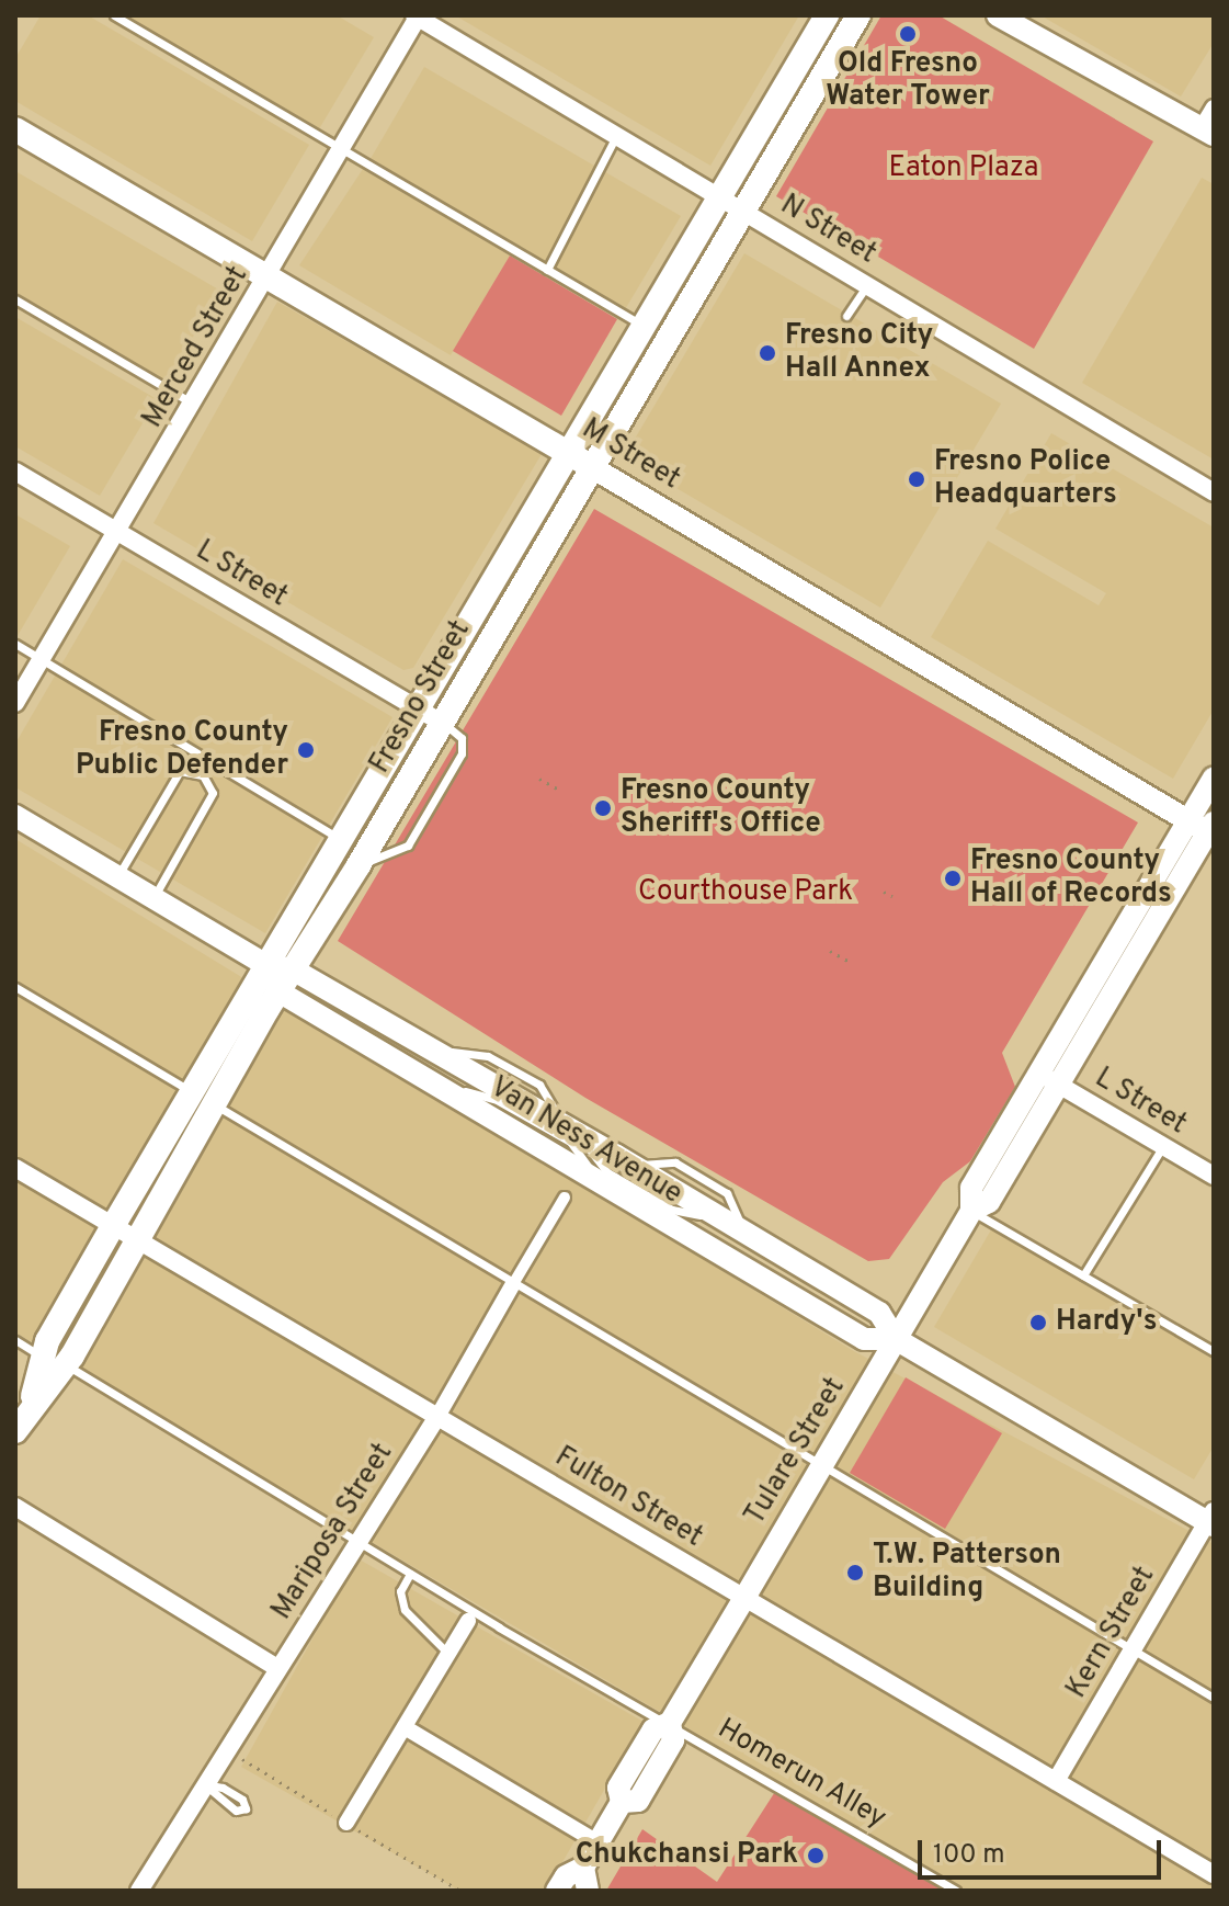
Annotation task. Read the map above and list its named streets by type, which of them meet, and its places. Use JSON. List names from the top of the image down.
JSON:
{
  "streets": {
    "main road": [
      "M Street",
      "Fresno Street",
      "Van Ness Avenue",
      "Tulare Street"
    ],
    "street": [
      "N Street",
      "Merced Street",
      "L Street",
      "Fulton Street",
      "Mariposa Street",
      "Kern Street"
    ],
    "lane": ["Homerun Alley"]
  },
  "crossings": [
    ["N Street", "Merced Street"],
    ["N Street", "Fresno Street"],
    ["Merced Street", "M Street"],
    ["Merced Street", "L Street"],
    ["M Street", "Fresno Street"],
    ["M Street", "Tulare Street"],
    ["L Street", "Fresno Street"],
    ["L Street", "Tulare Street"],
    ["Fresno Street", "Van Ness Avenue"],
    ["Fresno Street", "Fulton Street"],
    ["Fresno Street", "Homerun Alley"],
    ["Van Ness Avenue", "Tulare Street"],
    ["Van Ness Avenue", "Kern Street"],
    ["Tulare Street", "Fulton Street"],
    ["Tulare Street", "Homerun Alley"],
    ["Fulton Street", "Mariposa Street"],
    ["Fulton Street", "Kern Street"],
    ["Mariposa Street", "Homerun Alley"]
  ],
  "parks": ["Eaton Plaza", "Courthouse Park"],
  "places": [
    "Old Fresno Water Tower",
    "Fresno City Hall Annex",
    "Fresno Police Headquarters",
    "Fresno County Public Defender",
    "Fresno County Sheriff's Office",
    "Fresno County Hall of Records",
    "Hardy's",
    "T.W. Patterson Building",
    "Chukchansi Park"
  ],
  "scale_bar": "100 m"
}
